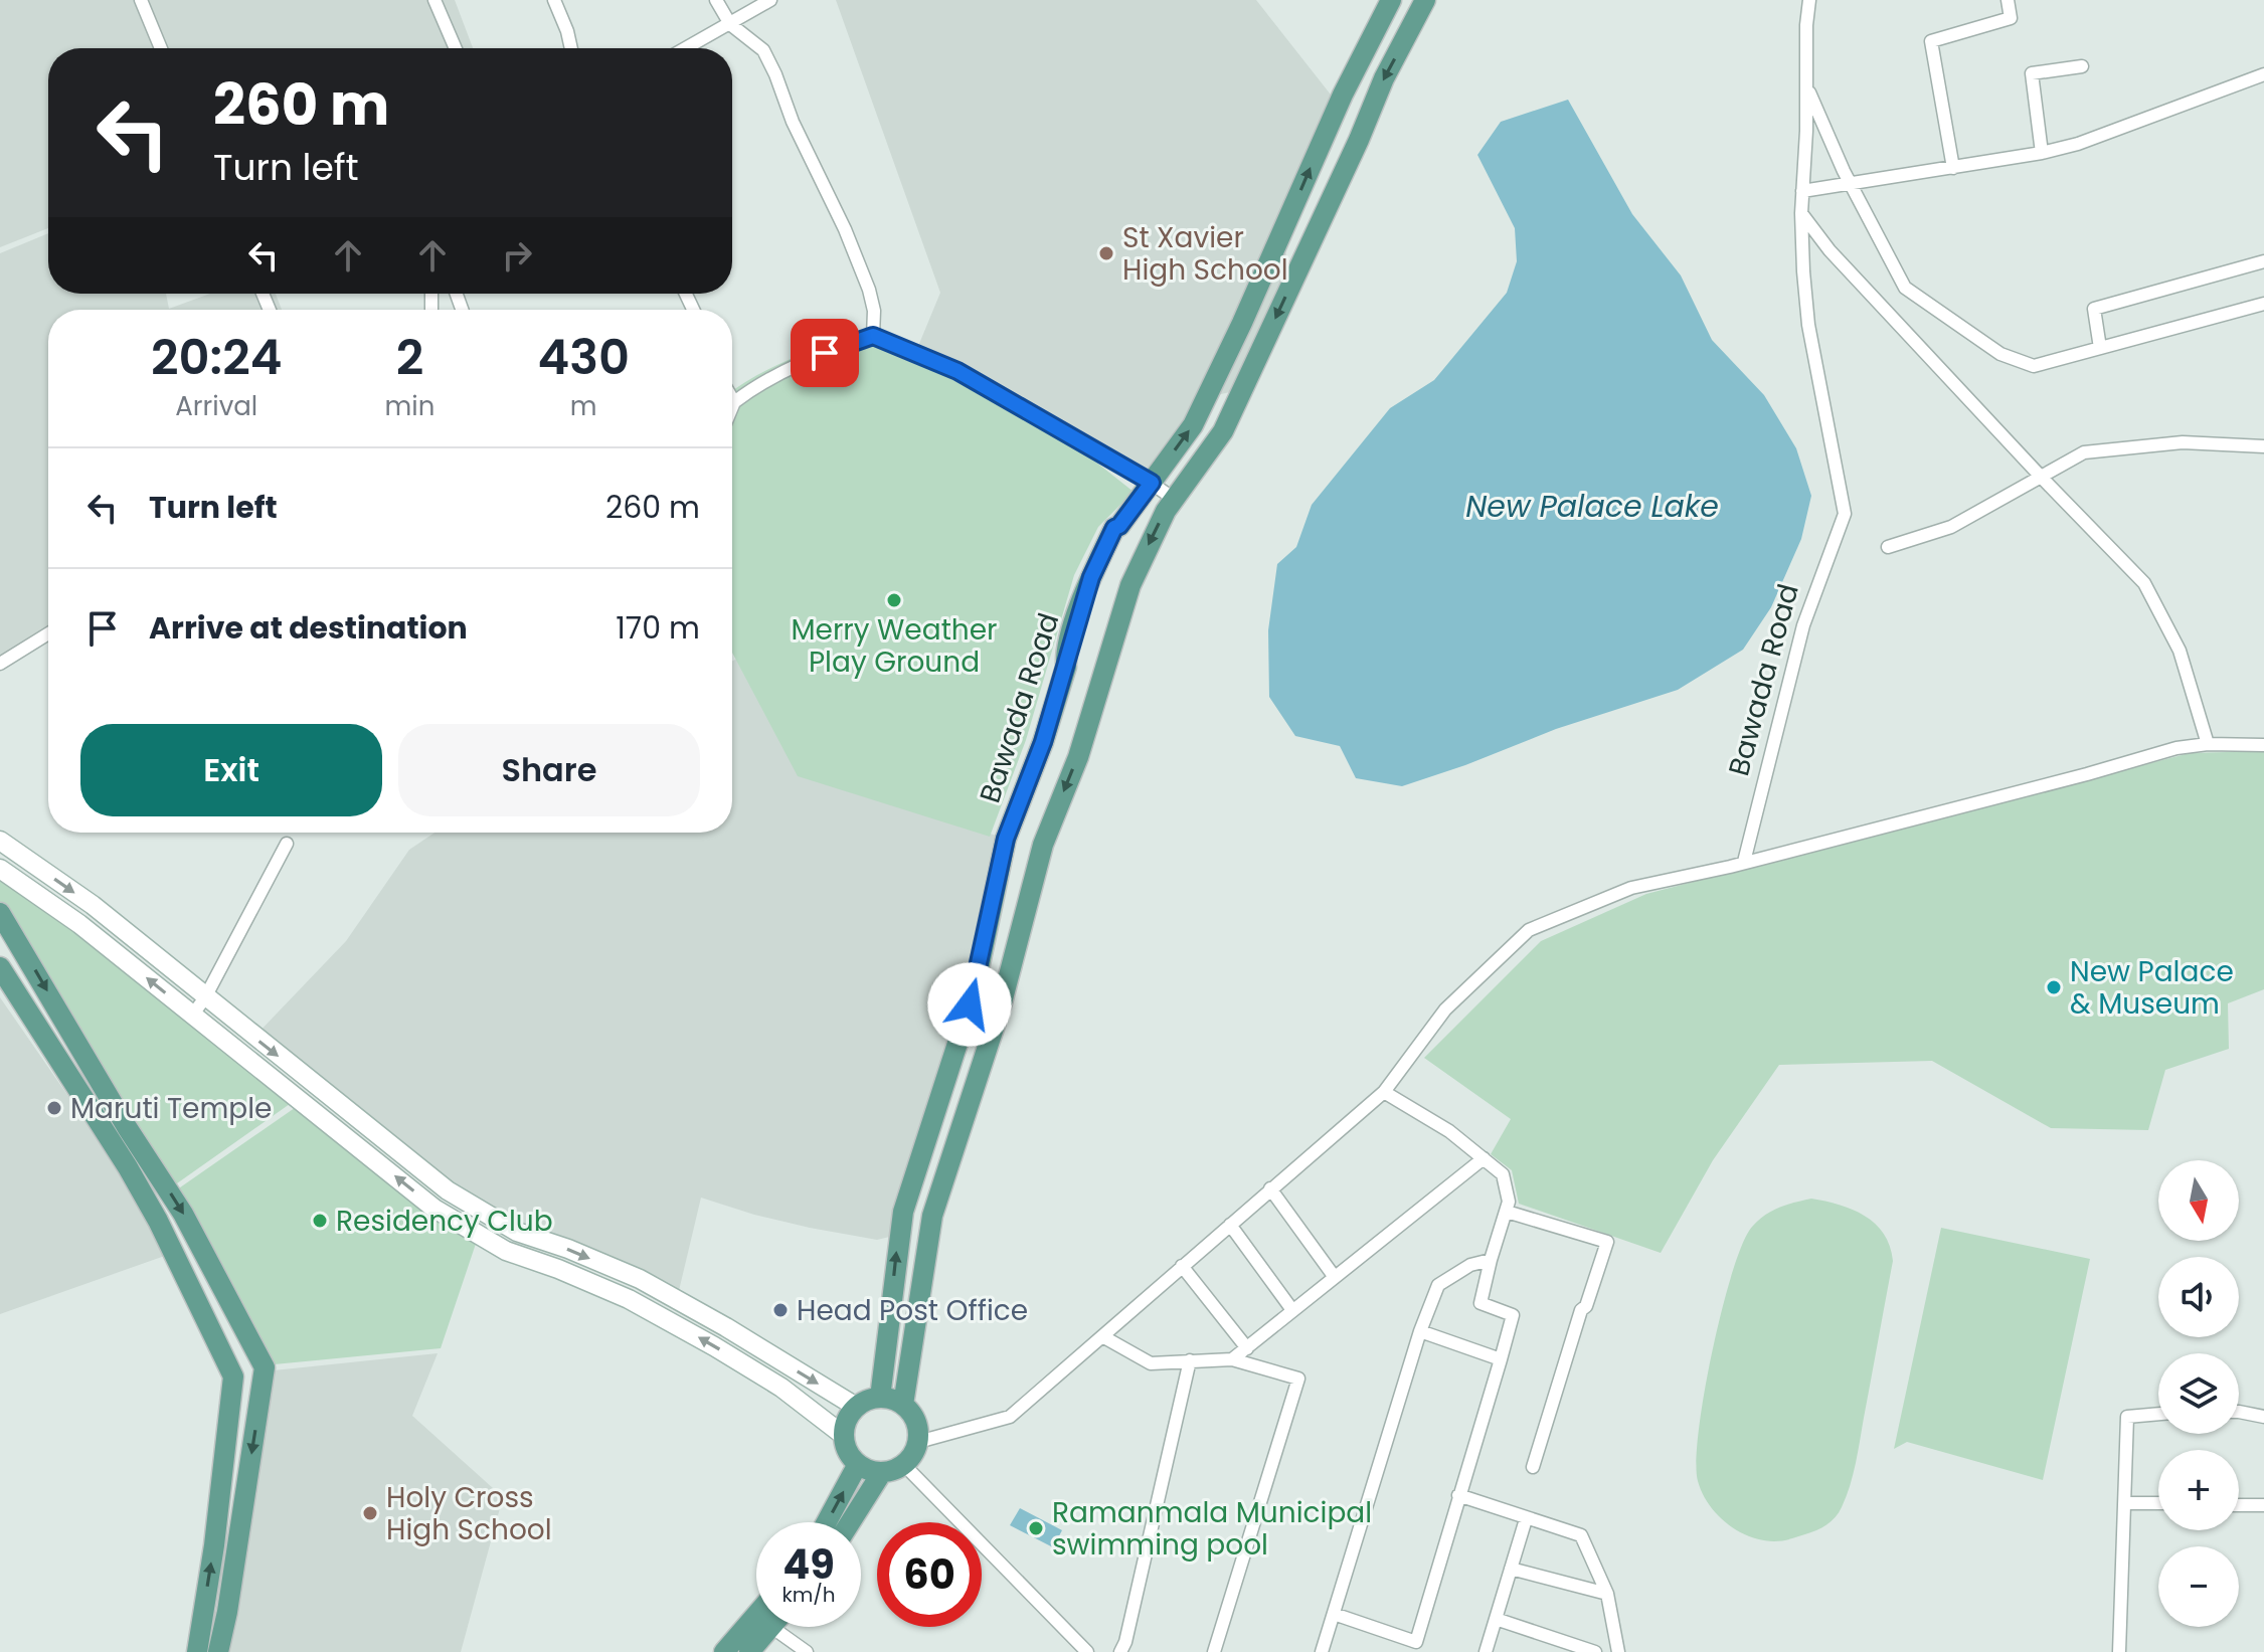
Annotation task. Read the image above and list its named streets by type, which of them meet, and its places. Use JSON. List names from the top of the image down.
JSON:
{
  "streets": {
    "main road": ["Bawada Road"]
  },
  "water": ["New Palace Lake"],
  "places": [
    "St Xavier High School",
    "Merry Weather Play Ground",
    "New Palace & Museum",
    "Maruti Temple",
    "Residency Club",
    "Head Post Office",
    "Holy Cross High School",
    "Ramanmala Municipal swimming pool"
  ],
  "north": "bottom",
  "page": {
    "turn": ["260 m", "Turn left"],
    "eta": [
      "20:24",
      "Arrival",
      "2",
      "min",
      "430",
      "m"
    ],
    "list": [
      {
        "name": "Turn left",
        "value": "260 m"
      },
      {
        "name": "Arrive at destination",
        "value": "170 m"
      }
    ],
    "buttons": ["Exit", "Share"],
    "map_buttons": ["+", "−"],
    "speed": "49 km/h",
    "limit": "60"
  }
}
